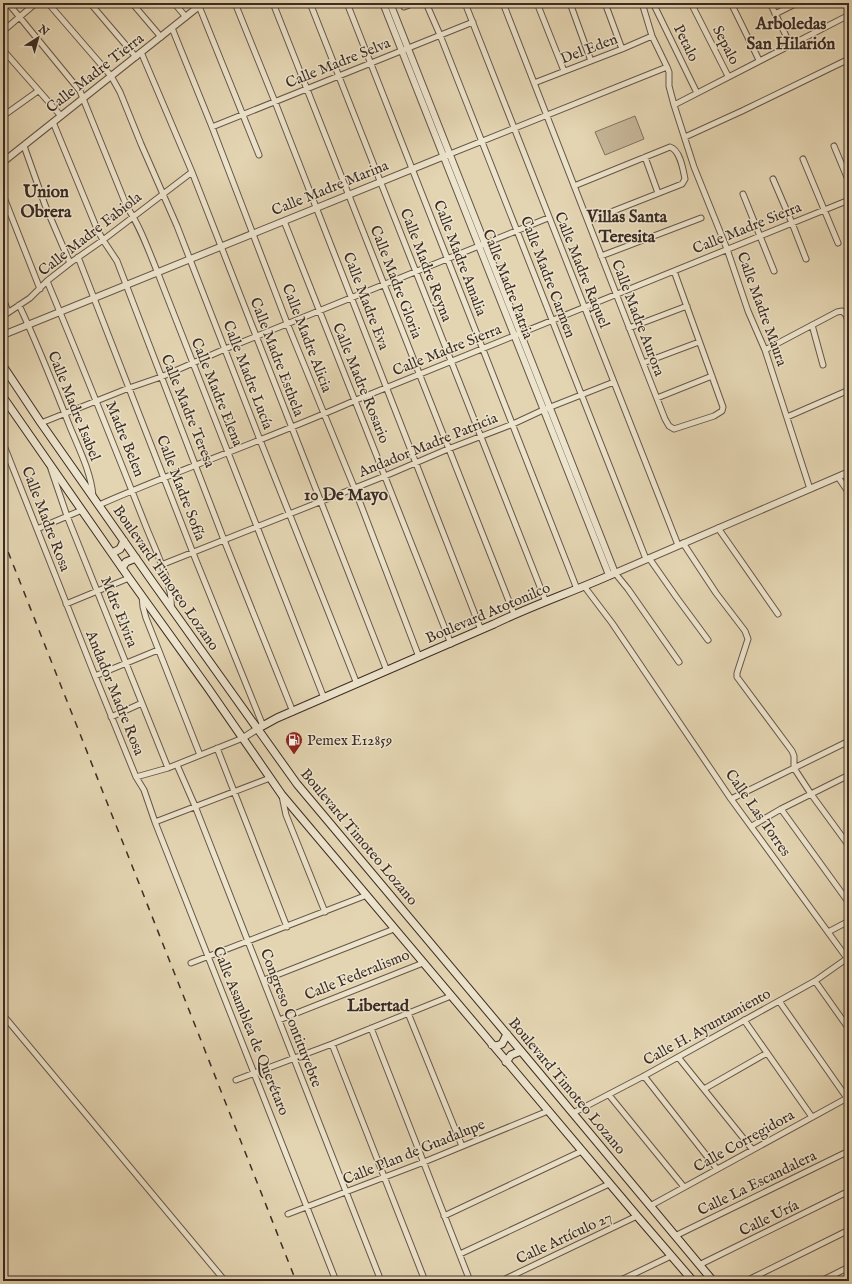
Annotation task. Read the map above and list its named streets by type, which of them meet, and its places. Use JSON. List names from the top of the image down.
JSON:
{
  "streets": {
    "main road": ["Boulevard Timoteo Lozano", "Boulevard Atotonilco"],
    "street": [
      "Petalo",
      "Sepalo",
      "Del Eden",
      "Calle Madre Selva",
      "Calle Madre Tierra",
      "Calle Madre Marina",
      "Calle Madre Sierra",
      "Calle Madre Fabiola",
      "Calle Madre Amalia",
      "Calle Madre Reyna",
      "Calle Madre Raquel",
      "Calle Madre Carmen",
      "Calle Madre Gloria",
      "Calle Madre Patria",
      "Calle Madre Eva",
      "Calle Madre Maura",
      "Calle Madre Aurora",
      "Calle Madre Alicia",
      "Calle Madre Esthela",
      "Calle Madre Lucía",
      "Calle Madre Rosario",
      "Calle Madre Elena",
      "Calle Madre Isabel",
      "Calle Madre Teresa",
      "Madre Belen",
      "Andador Madre Patricia",
      "Calle Madre Sofía",
      "Calle Madre Rosa",
      "Mdre Elvira",
      "Andador Madre Rosa",
      "Calle Las Torres",
      "Calle Federalismo",
      "Congreso Contituyebte",
      "Calle H. Ayuntamiento",
      "Calle Asamblea de Querétaro",
      "Calle Corregidora",
      "Calle Plan de Guadalupe",
      "Calle La Escandalera",
      "Calle Uría",
      "Calle Artículo 27"
    ]
  },
  "crossings": [
    ["Del Eden", "Calle Madre Maura"],
    ["Del Eden", "Calle Madre Aurora"],
    ["Calle Madre Selva", "Calle Madre Amalia"],
    ["Calle Madre Selva", "Calle Madre Reyna"],
    ["Calle Madre Selva", "Calle Madre Raquel"],
    ["Calle Madre Selva", "Calle Madre Carmen"],
    ["Calle Madre Selva", "Calle Madre Gloria"],
    ["Calle Madre Selva", "Calle Madre Patria"],
    ["Calle Madre Selva", "Calle Madre Eva"],
    ["Calle Madre Selva", "Calle Madre Alicia"],
    ["Calle Madre Tierra", "Calle Madre Alicia"],
    ["Calle Madre Tierra", "Calle Madre Esthela"],
    ["Calle Madre Tierra", "Calle Madre Lucía"],
    ["Calle Madre Tierra", "Calle Madre Elena"],
    ["Calle Madre Tierra", "Calle Madre Teresa"],
    ["Calle Madre Marina", "Calle Madre Amalia"],
    ["Calle Madre Marina", "Calle Madre Reyna"],
    ["Calle Madre Marina", "Calle Madre Raquel"],
    ["Calle Madre Marina", "Calle Madre Carmen"],
    ["Calle Madre Marina", "Calle Madre Gloria"],
    ["Calle Madre Marina", "Calle Madre Patria"],
    ["Calle Madre Marina", "Calle Madre Eva"],
    ["Calle Madre Marina", "Calle Madre Maura"],
    ["Calle Madre Marina", "Calle Madre Aurora"],
    ["Calle Madre Marina", "Calle Madre Alicia"],
    ["Calle Madre Marina", "Calle Madre Esthela"],
    ["Calle Madre Marina", "Calle Madre Lucía"],
    ["Calle Madre Marina", "Calle Madre Rosario"],
    ["Calle Madre Marina", "Calle Madre Elena"],
    ["Calle Madre Marina", "Calle Madre Isabel"],
    ["Calle Madre Marina", "Calle Madre Teresa"],
    ["Calle Madre Marina", "Madre Belen"],
    ["Calle Madre Marina", "Calle Madre Sofía"],
    ["Calle Madre Sierra", "Calle Madre Amalia"],
    ["Calle Madre Sierra", "Calle Madre Reyna"],
    ["Calle Madre Sierra", "Calle Madre Raquel"],
    ["Calle Madre Sierra", "Calle Madre Carmen"],
    ["Calle Madre Sierra", "Calle Madre Gloria"],
    ["Calle Madre Sierra", "Calle Madre Patria"],
    ["Calle Madre Sierra", "Calle Madre Eva"],
    ["Calle Madre Sierra", "Calle Madre Maura"],
    ["Calle Madre Sierra", "Calle Madre Aurora"],
    ["Calle Madre Sierra", "Calle Madre Alicia"],
    ["Calle Madre Sierra", "Calle Madre Esthela"],
    ["Calle Madre Sierra", "Calle Madre Lucía"],
    ["Calle Madre Sierra", "Calle Madre Rosario"],
    ["Calle Madre Sierra", "Calle Madre Elena"],
    ["Calle Madre Sierra", "Calle Madre Teresa"],
    ["Calle Madre Sierra", "Madre Belen"],
    ["Calle Madre Sierra", "Calle Madre Sofía"],
    ["Calle Madre Sierra", "Boulevard Timoteo Lozano"],
    ["Calle Madre Fabiola", "Calle Madre Esthela"],
    ["Calle Madre Fabiola", "Calle Madre Lucía"],
    ["Calle Madre Fabiola", "Calle Madre Elena"],
    ["Calle Madre Fabiola", "Calle Madre Isabel"],
    ["Calle Madre Fabiola", "Calle Madre Teresa"],
    ["Calle Madre Fabiola", "Madre Belen"],
    ["Calle Madre Fabiola", "Calle Madre Sofía"],
    ["Calle Madre Amalia", "Andador Madre Patricia"],
    ["Calle Madre Amalia", "Boulevard Atotonilco"],
    ["Calle Madre Amalia", "Calle Las Torres"],
    ["Calle Madre Reyna", "Andador Madre Patricia"],
    ["Calle Madre Reyna", "Boulevard Atotonilco"],
    ["Calle Madre Raquel", "Andador Madre Patricia"],
    ["Calle Madre Raquel", "Boulevard Atotonilco"],
    ["Calle Madre Carmen", "Andador Madre Patricia"],
    ["Calle Madre Carmen", "Boulevard Atotonilco"],
    ["Calle Madre Gloria", "Andador Madre Patricia"],
    ["Calle Madre Gloria", "Boulevard Atotonilco"],
    ["Calle Madre Patria", "Andador Madre Patricia"],
    ["Calle Madre Patria", "Boulevard Atotonilco"],
    ["Calle Madre Eva", "Andador Madre Patricia"],
    ["Calle Madre Eva", "Boulevard Atotonilco"],
    ["Calle Madre Maura", "Boulevard Atotonilco"],
    ["Calle Madre Alicia", "Andador Madre Patricia"],
    ["Calle Madre Alicia", "Boulevard Atotonilco"],
    ["Calle Madre Esthela", "Andador Madre Patricia"],
    ["Calle Madre Esthela", "Boulevard Atotonilco"],
    ["Calle Madre Lucía", "Andador Madre Patricia"],
    ["Calle Madre Lucía", "Boulevard Atotonilco"],
    ["Calle Madre Rosario", "Andador Madre Patricia"],
    ["Calle Madre Rosario", "Boulevard Atotonilco"],
    ["Calle Madre Elena", "Andador Madre Patricia"],
    ["Calle Madre Elena", "Boulevard Atotonilco"],
    ["Calle Madre Isabel", "Boulevard Timoteo Lozano"],
    ["Calle Madre Teresa", "Andador Madre Patricia"],
    ["Calle Madre Teresa", "Boulevard Atotonilco"],
    ["Madre Belen", "Andador Madre Patricia"],
    ["Madre Belen", "Boulevard Timoteo Lozano"],
    ["Andador Madre Patricia", "Calle Madre Sofía"],
    ["Calle Madre Sofía", "Boulevard Timoteo Lozano"],
    ["Calle Madre Sofía", "Boulevard Atotonilco"],
    ["Calle Madre Rosa", "Andador Madre Rosa"],
    ["Boulevard Timoteo Lozano", "Mdre Elvira"],
    ["Boulevard Timoteo Lozano", "Boulevard Atotonilco"],
    ["Boulevard Timoteo Lozano", "Calle Federalismo"],
    ["Boulevard Timoteo Lozano", "Calle H. Ayuntamiento"],
    ["Boulevard Timoteo Lozano", "Calle Corregidora"],
    ["Boulevard Timoteo Lozano", "Calle Plan de Guadalupe"],
    ["Boulevard Timoteo Lozano", "Calle La Escandalera"],
    ["Boulevard Timoteo Lozano", "Calle Uría"],
    ["Boulevard Timoteo Lozano", "Calle Artículo 27"],
    ["Mdre Elvira", "Boulevard Atotonilco"],
    ["Boulevard Atotonilco", "Andador Madre Rosa"],
    ["Boulevard Atotonilco", "Congreso Contituyebte"],
    ["Andador Madre Rosa", "Calle Asamblea de Querétaro"],
    ["Calle Las Torres", "Calle H. Ayuntamiento"],
    ["Calle Federalismo", "Congreso Contituyebte"],
    ["Congreso Contituyebte", "Calle Plan de Guadalupe"],
    ["Calle Asamblea de Querétaro", "Calle Plan de Guadalupe"]
  ],
  "districts": [
    "Arboledas San Hilarión",
    "Union Obrera",
    "Villas Santa Teresita",
    "10 De Mayo",
    "Libertad"
  ],
  "places": {
    "fuel station": ["Pemex E12859"]
  },
  "north": "top right"
}
